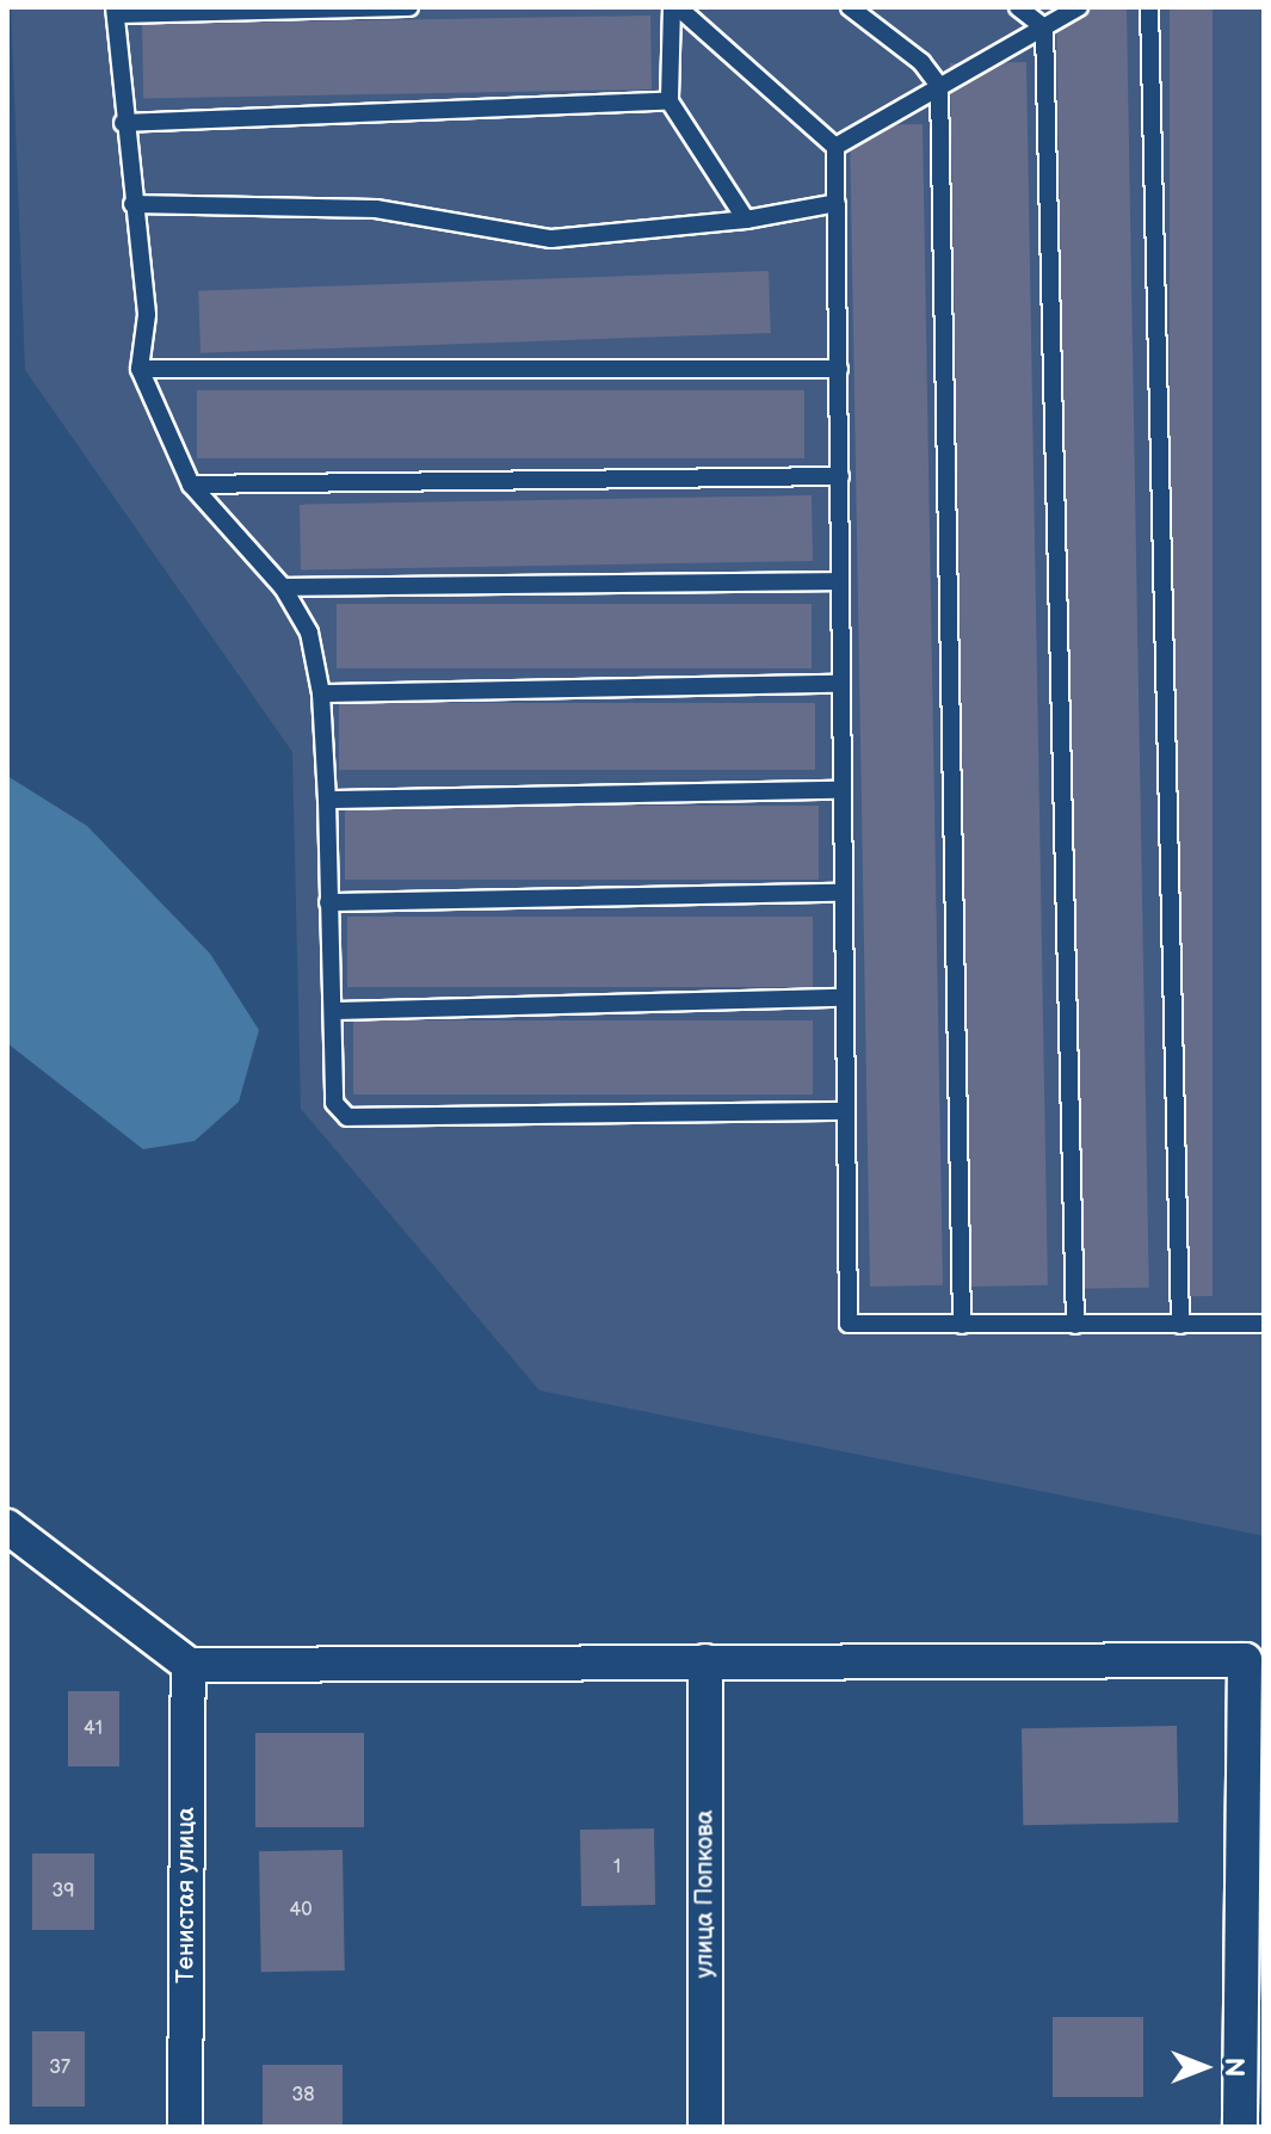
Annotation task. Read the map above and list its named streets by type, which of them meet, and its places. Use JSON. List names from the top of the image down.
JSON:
{
  "streets": {
    "street": ["улица Попкова", "Тенистая улица"]
  },
  "house_numbers": [
    "41",
    "1",
    "39",
    "40",
    "37",
    "38"
  ],
  "north": "right"
}
